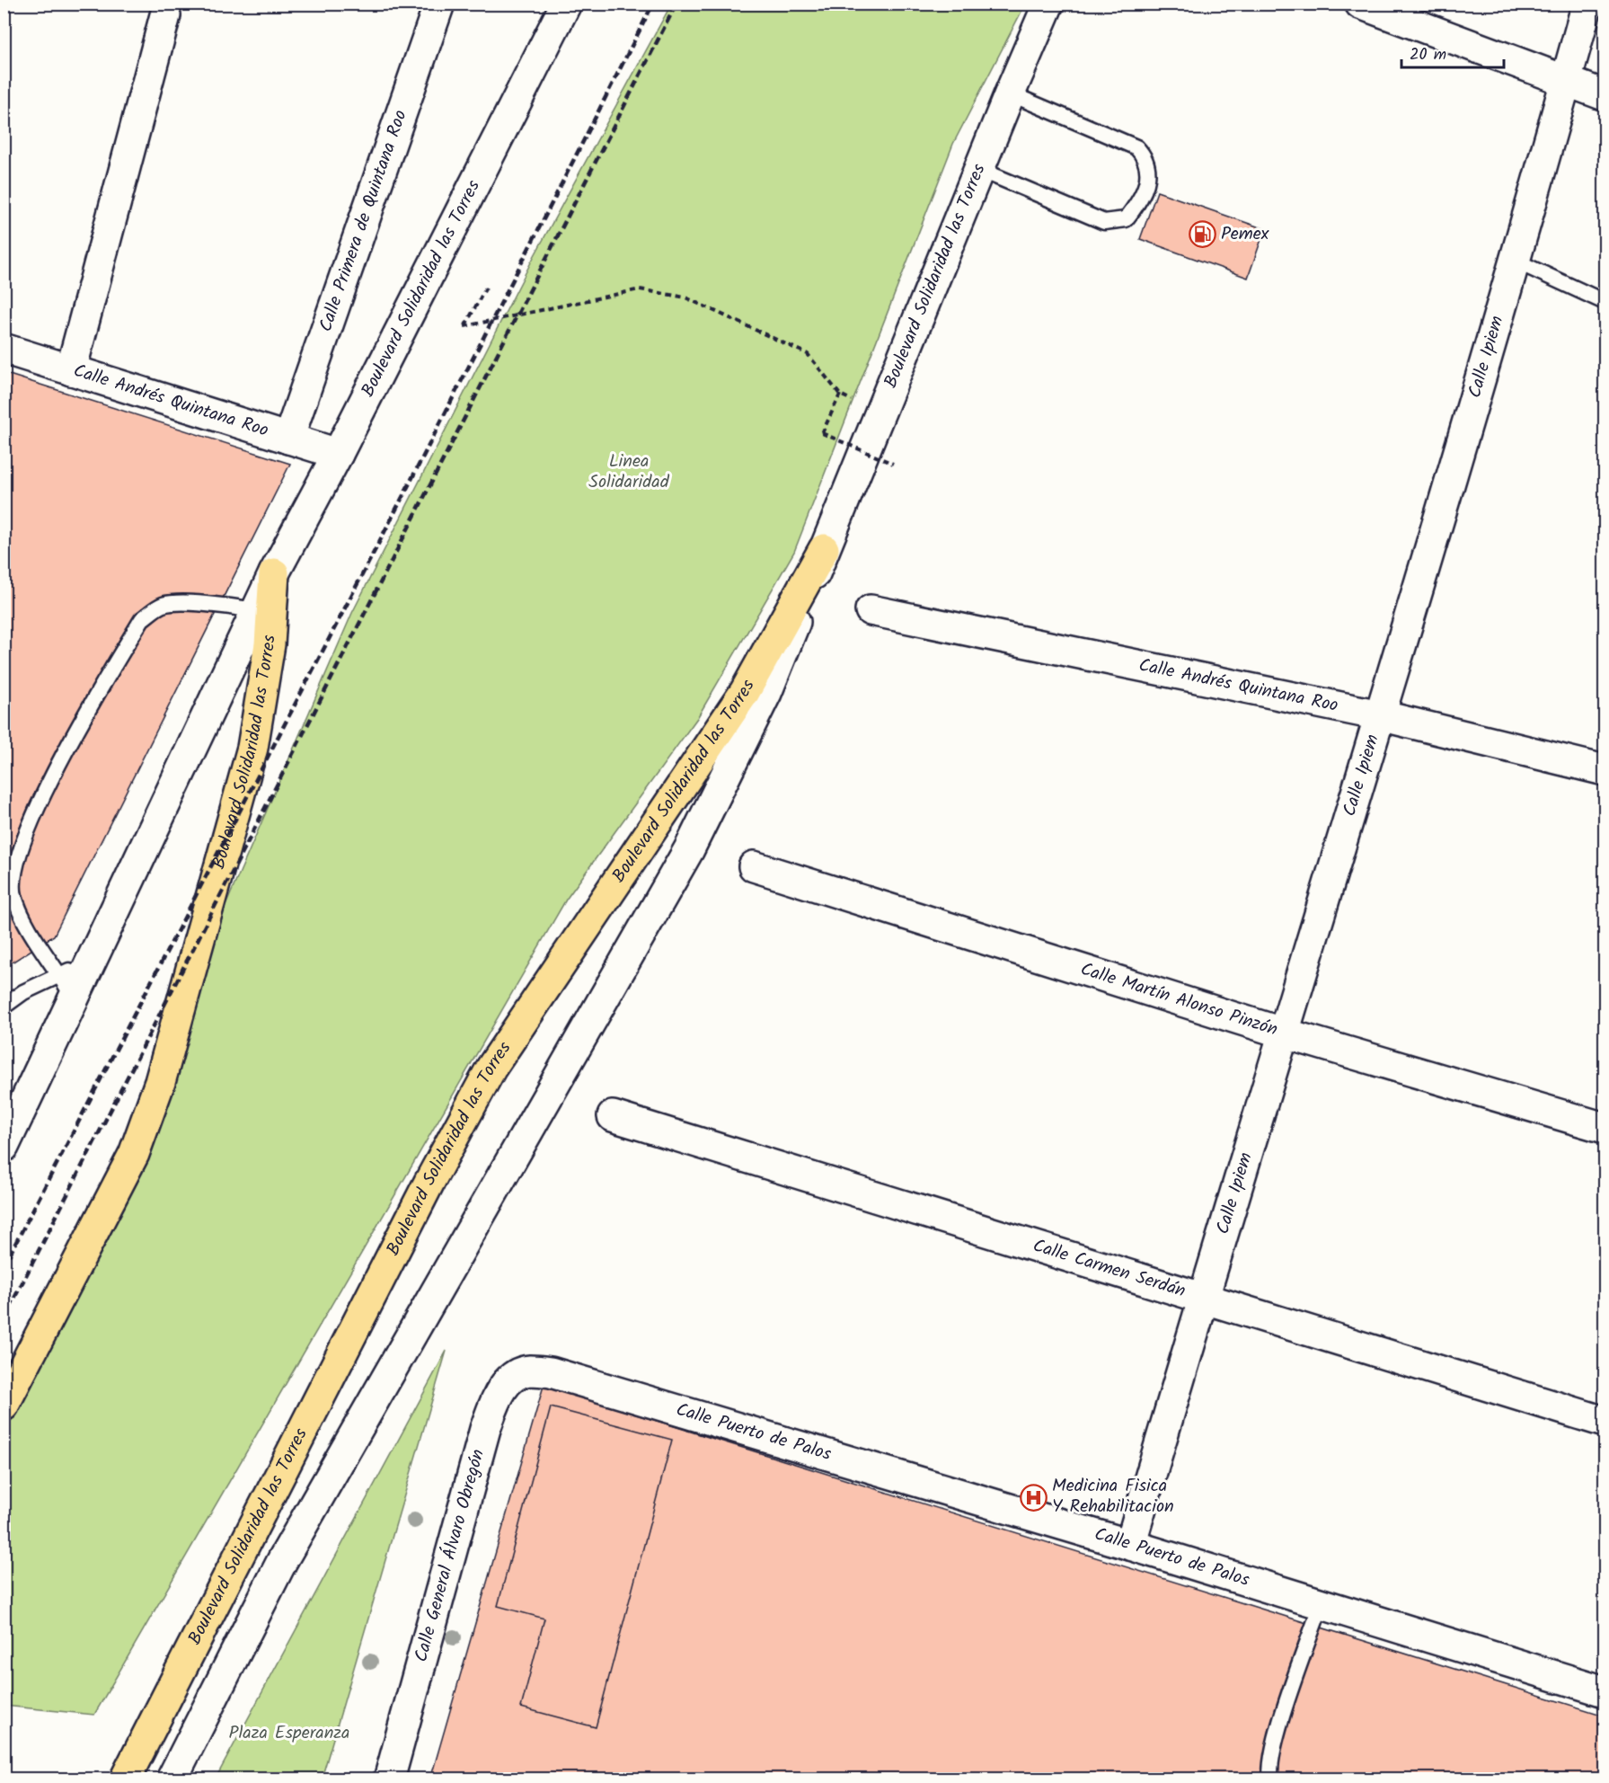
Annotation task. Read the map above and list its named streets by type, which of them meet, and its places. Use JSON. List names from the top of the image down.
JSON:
{
  "streets": {
    "highway": ["Boulevard Solidaridad las Torres"],
    "street": [
      "Calle Primera de Quintana Roo",
      "Calle Ipiem",
      "Calle Andrés Quintana Roo",
      "Calle Martín Alonso Pinzón",
      "Calle Carmen Serdán",
      "Calle Puerto de Palos",
      "Calle General Álvaro Obregón"
    ]
  },
  "crossings": [
    ["Calle Primera de Quintana Roo", "Calle Andrés Quintana Roo"],
    ["Boulevard Solidaridad las Torres", "Calle Andrés Quintana Roo"],
    ["Calle Ipiem", "Calle Andrés Quintana Roo"],
    ["Calle Ipiem", "Calle Martín Alonso Pinzón"],
    ["Calle Ipiem", "Calle Carmen Serdán"],
    ["Calle Ipiem", "Calle Puerto de Palos"],
    ["Calle Puerto de Palos", "Calle General Álvaro Obregón"]
  ],
  "parks": ["Linea Solidaridad", "Plaza Esperanza"],
  "places": {
    "fuel station": ["Pemex"],
    "hospital": ["Medicina Fisica Y Rehabilitacion"]
  },
  "scale_bar": "20 m"
}
